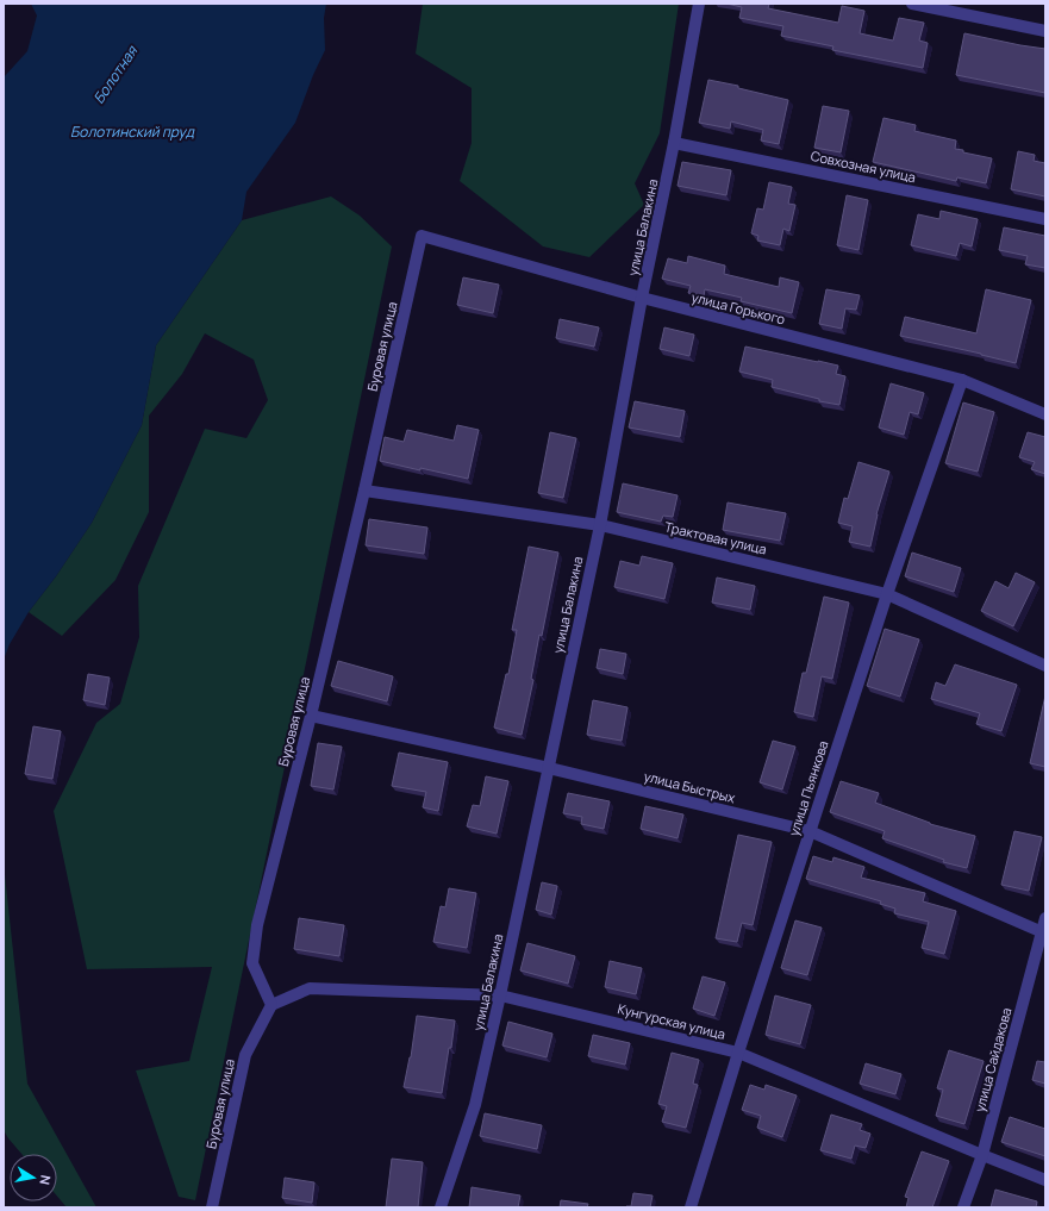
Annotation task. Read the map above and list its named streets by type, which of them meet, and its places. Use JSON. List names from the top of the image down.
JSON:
{
  "streets": {
    "street": [
      "Совхозная улица",
      "улица Балакина",
      "улица Горького",
      "Буровая улица",
      "Трактовая улица",
      "улица Быстрых",
      "улица Пьянкова",
      "Кунгурская улица",
      "улица Сайдакова"
    ]
  },
  "crossings": [
    ["Совхозная улица", "улица Балакина"],
    ["улица Балакина", "улица Горького"],
    ["улица Балакина", "Трактовая улица"],
    ["улица Балакина", "улица Быстрых"],
    ["улица Балакина", "Кунгурская улица"],
    ["улица Горького", "Буровая улица"],
    ["улица Горького", "улица Пьянкова"],
    ["Буровая улица", "Трактовая улица"],
    ["Буровая улица", "улица Быстрых"],
    ["Буровая улица", "Кунгурская улица"],
    ["Трактовая улица", "улица Пьянкова"],
    ["улица Быстрых", "улица Пьянкова"],
    ["улица Быстрых", "улица Сайдакова"],
    ["улица Пьянкова", "Кунгурская улица"],
    ["Кунгурская улица", "улица Сайдакова"]
  ],
  "water": ["Болотная", "Болотинский пруд"],
  "north": "right"
}
